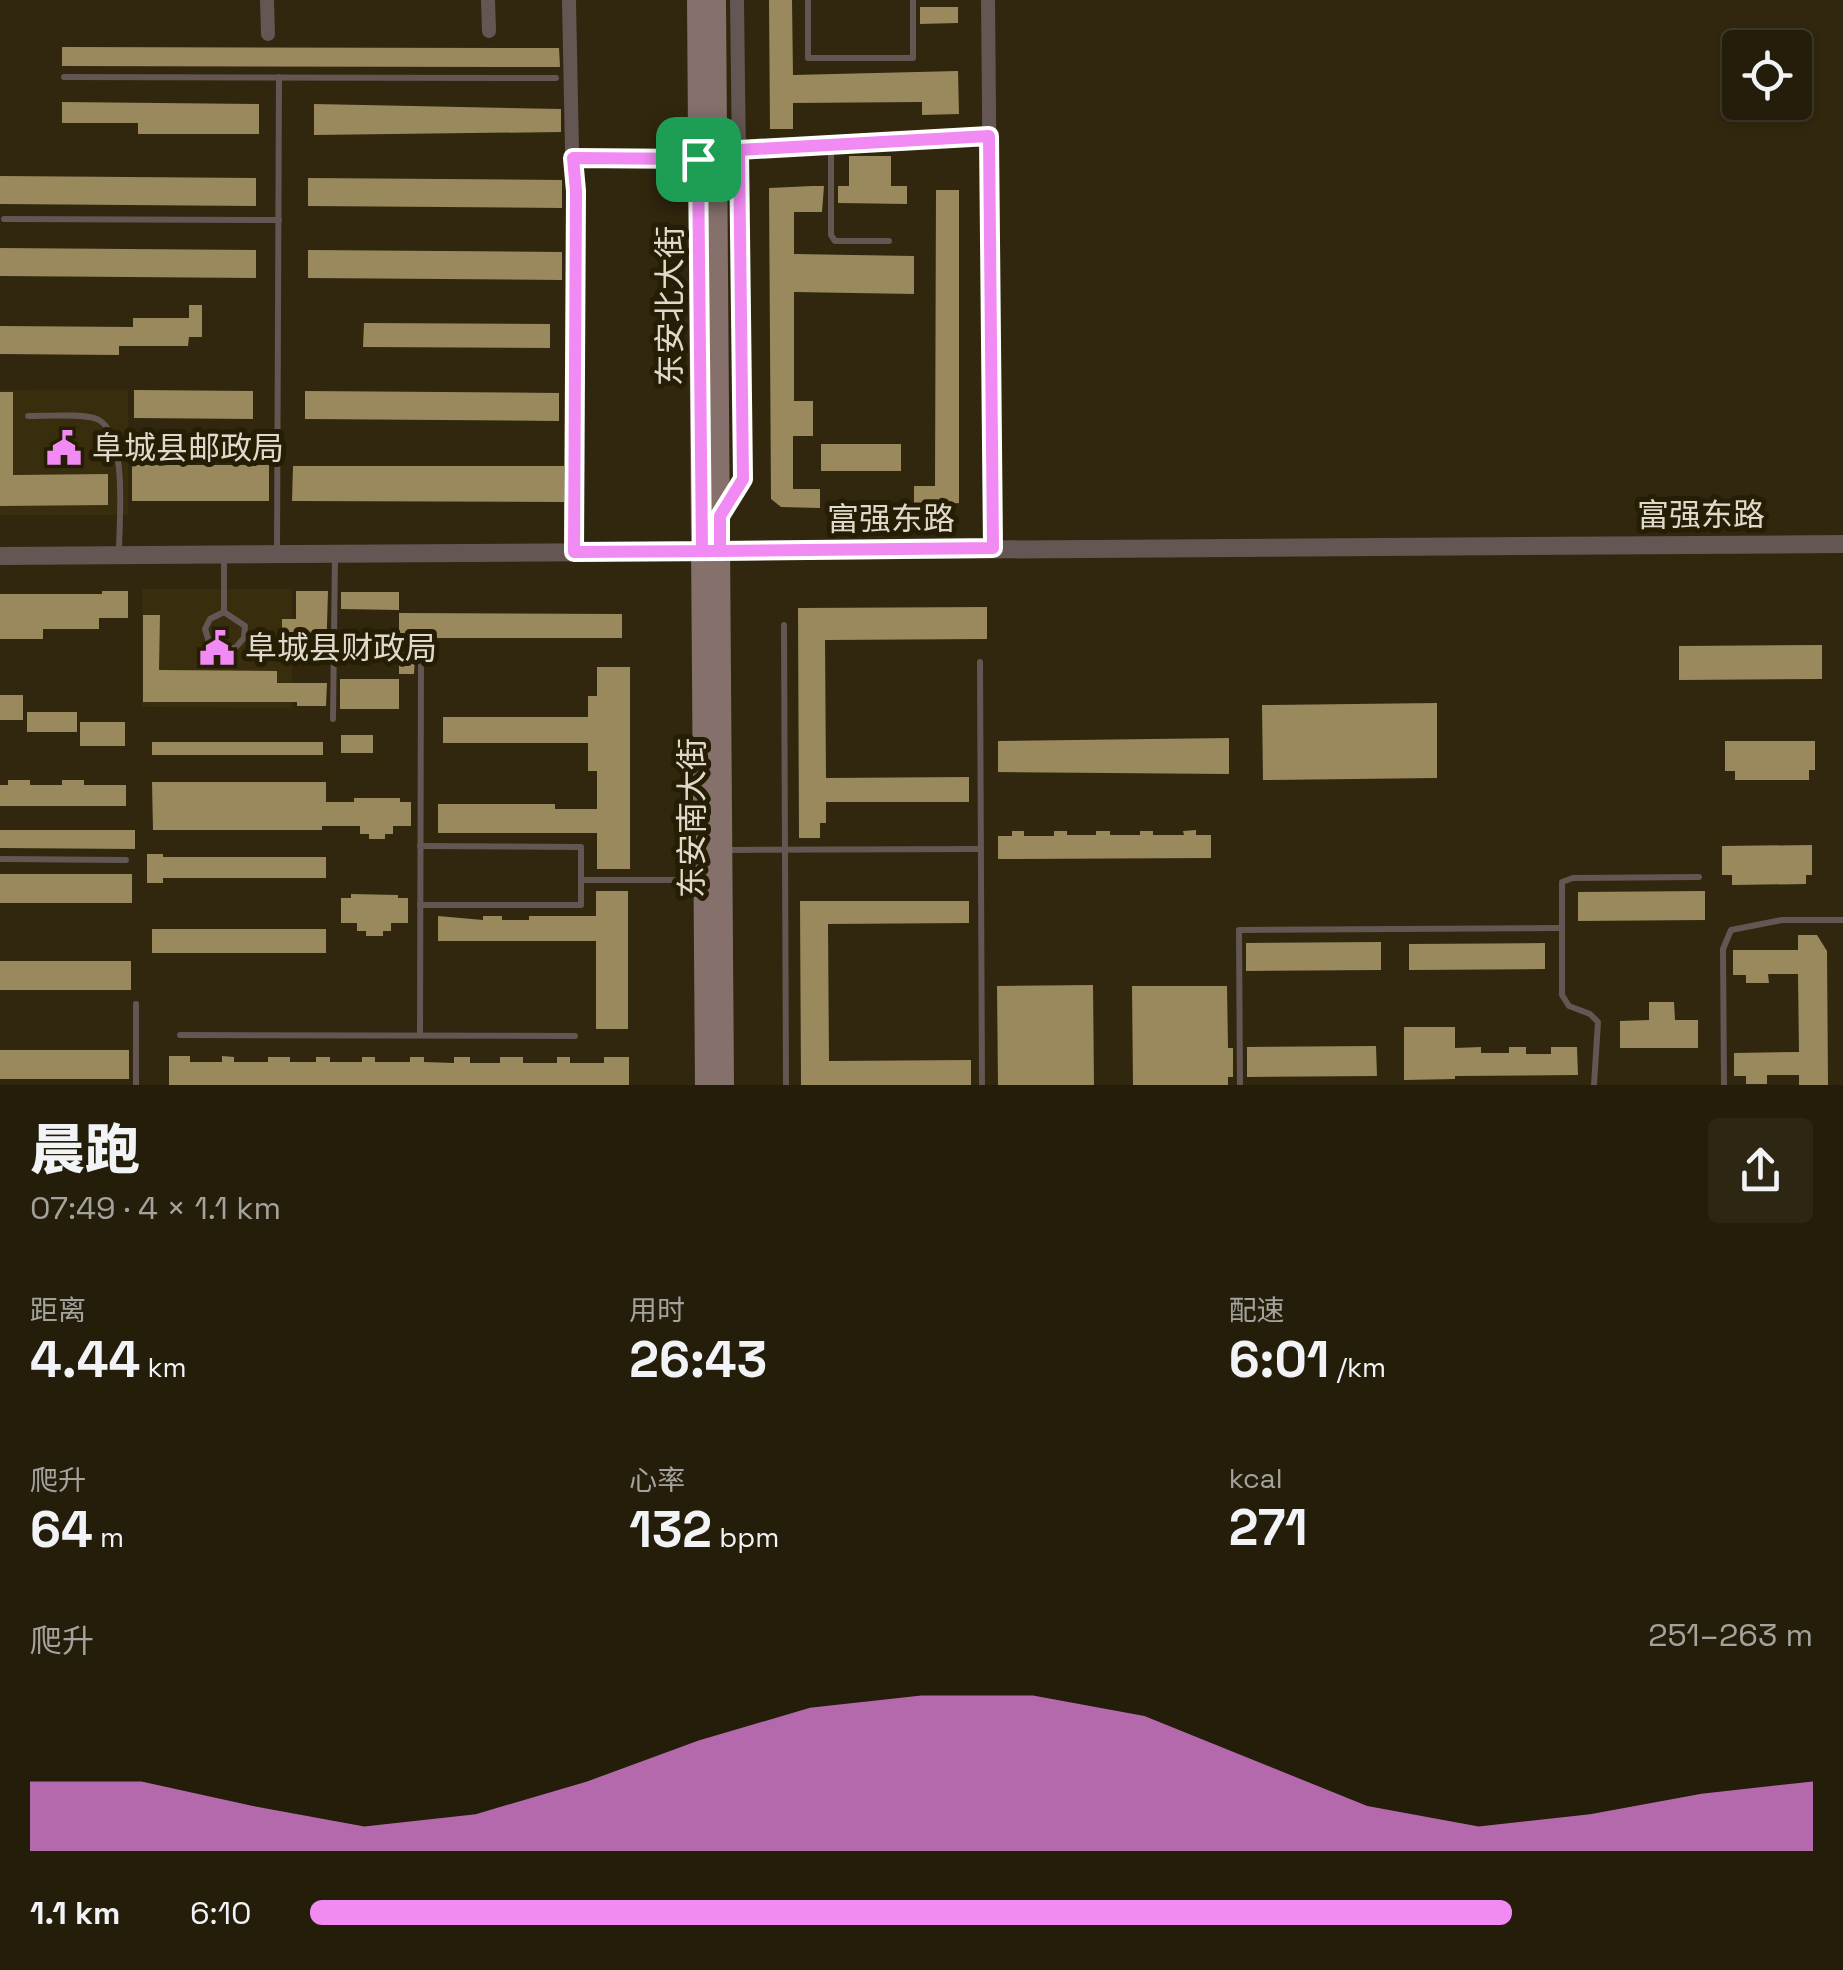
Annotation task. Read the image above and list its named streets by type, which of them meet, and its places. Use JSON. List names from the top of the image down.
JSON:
{
  "streets": {
    "main road": ["东安北大街", "东安南大街"],
    "street": ["富强东路"]
  },
  "crossings": [
    ["东安北大街", "富强东路"],
    ["东安北大街", "东安南大街"],
    ["富强东路", "东安南大街"]
  ],
  "places": {
    "public building": ["阜城县邮政局", "阜城县财政局"]
  },
  "page": {
    "heading": ["晨跑", "07:49 · 4 × 1.1 km"],
    "stats": [
      ["距离", "4.44 km"],
      ["用时", "26:43"],
      ["配速", "6:01 /km"],
      ["爬升", "64 m"],
      ["心率", "132 bpm"],
      ["kcal", "271"]
    ],
    "chart": ["爬升", "251–263 m"],
    "list": [
      {
        "name": "1.1 km",
        "note": "6:10"
      }
    ]
  }
}
